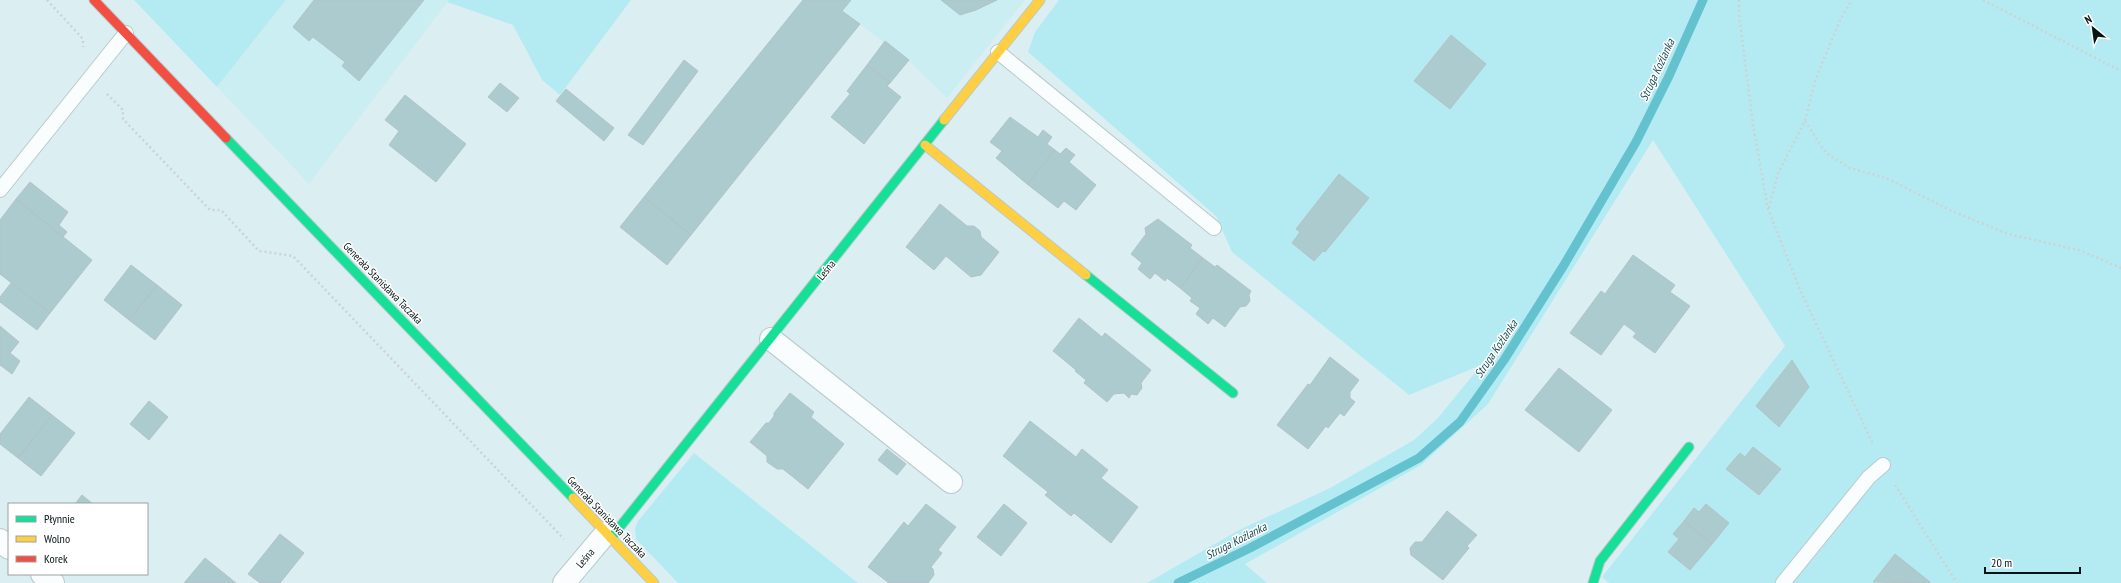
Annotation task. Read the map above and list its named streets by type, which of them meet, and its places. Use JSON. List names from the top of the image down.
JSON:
{
  "streets": {
    "street": ["Leśna", "Generała Stanisława Taczaka"]
  },
  "crossings": [
    ["Leśna", "Generała Stanisława Taczaka"]
  ],
  "water": ["Struga Koźlanka"],
  "legend": ["Płynnie", "Wolno", "Korek"],
  "scale_bar": "20 m",
  "north": "top left"
}
